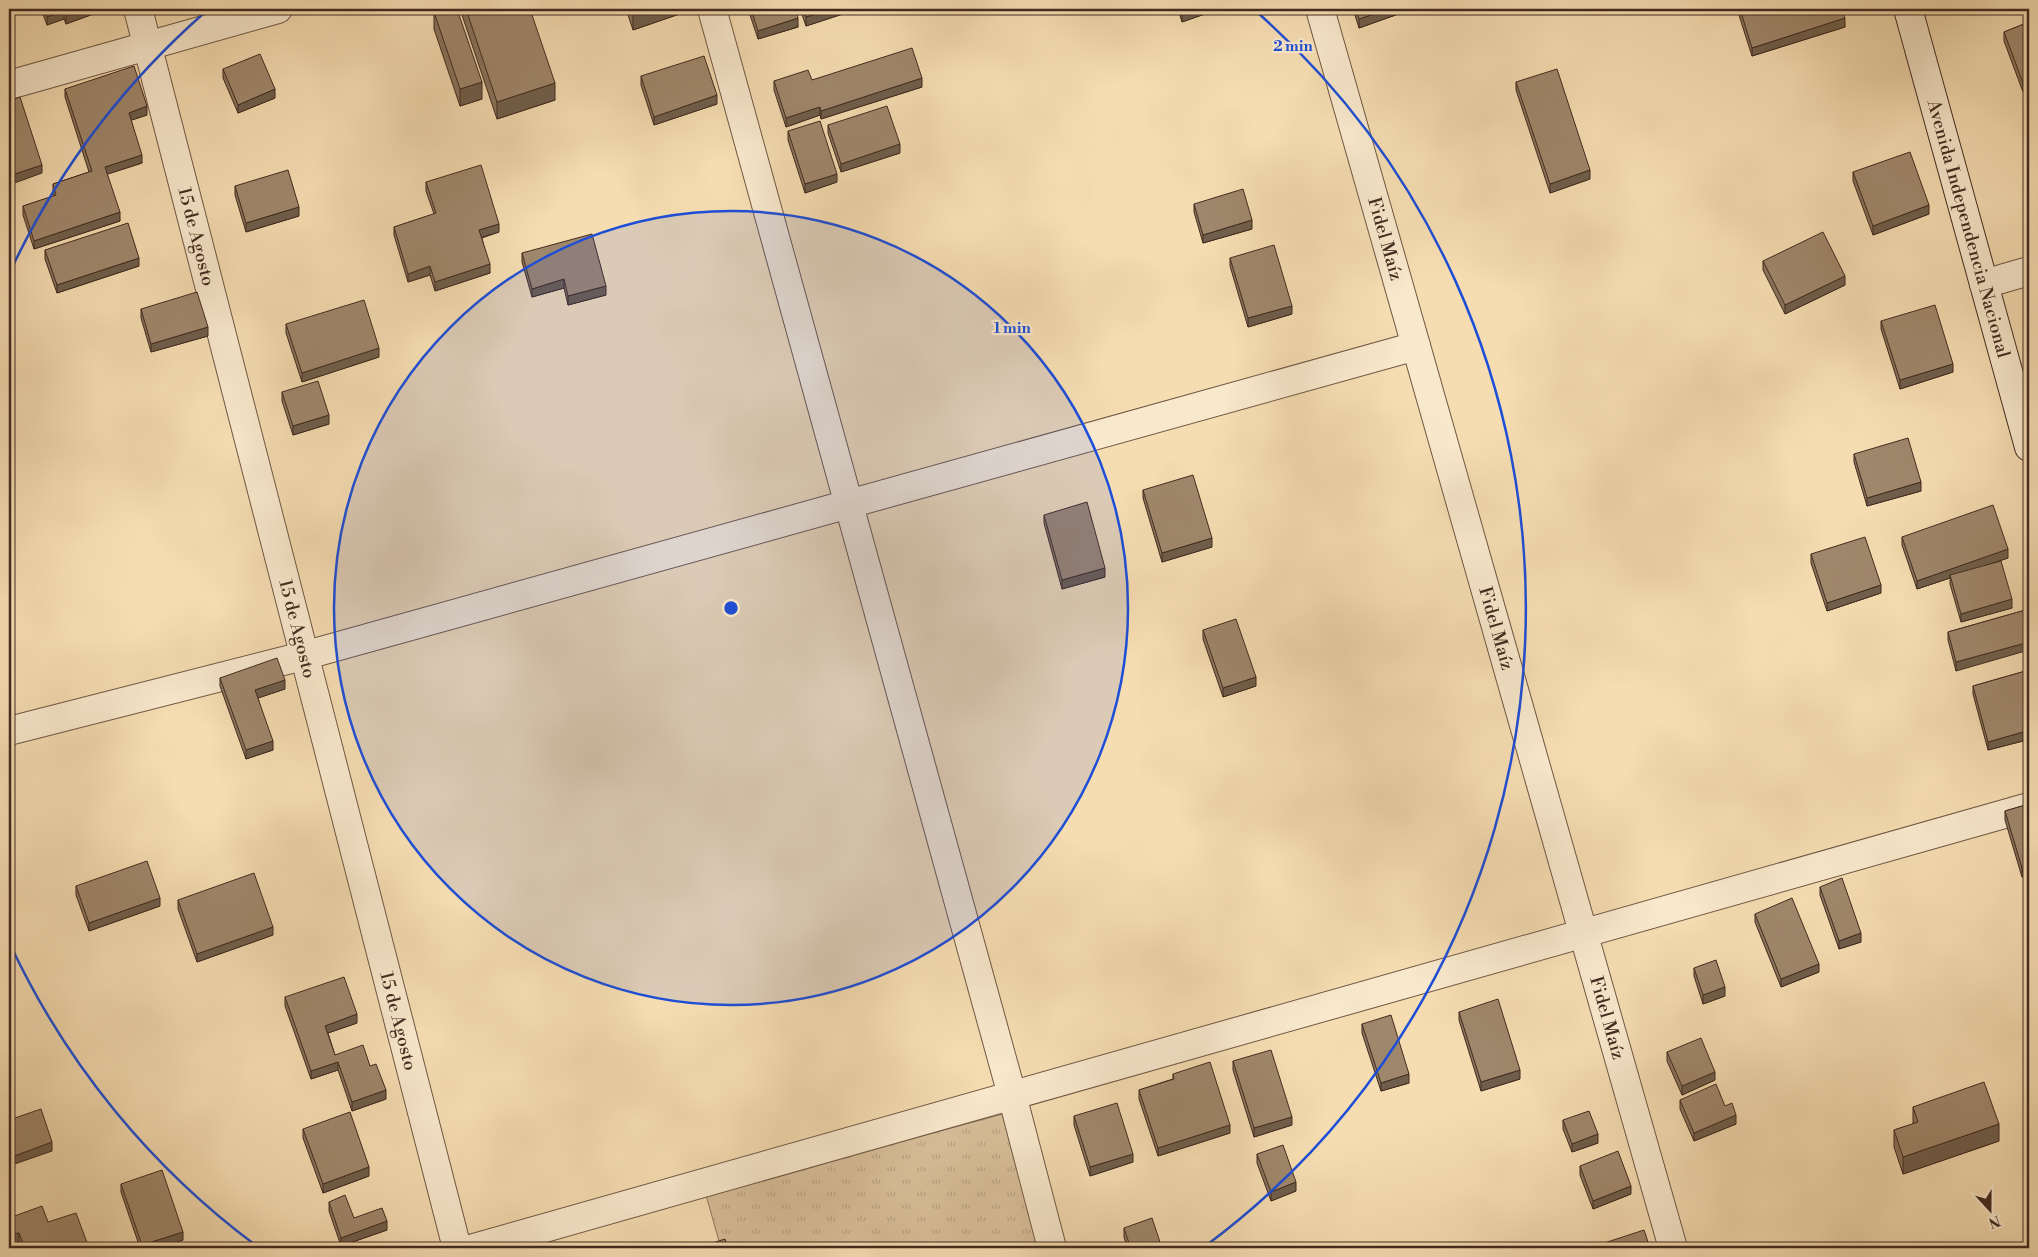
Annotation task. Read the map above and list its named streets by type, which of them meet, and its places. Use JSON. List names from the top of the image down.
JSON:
{
  "streets": {
    "street": ["Avenida Independencia Nacional", "15 de Agosto", "Fidel Maíz"]
  },
  "north": "bottom",
  "rings": ["2 min", "1 min"]
}
